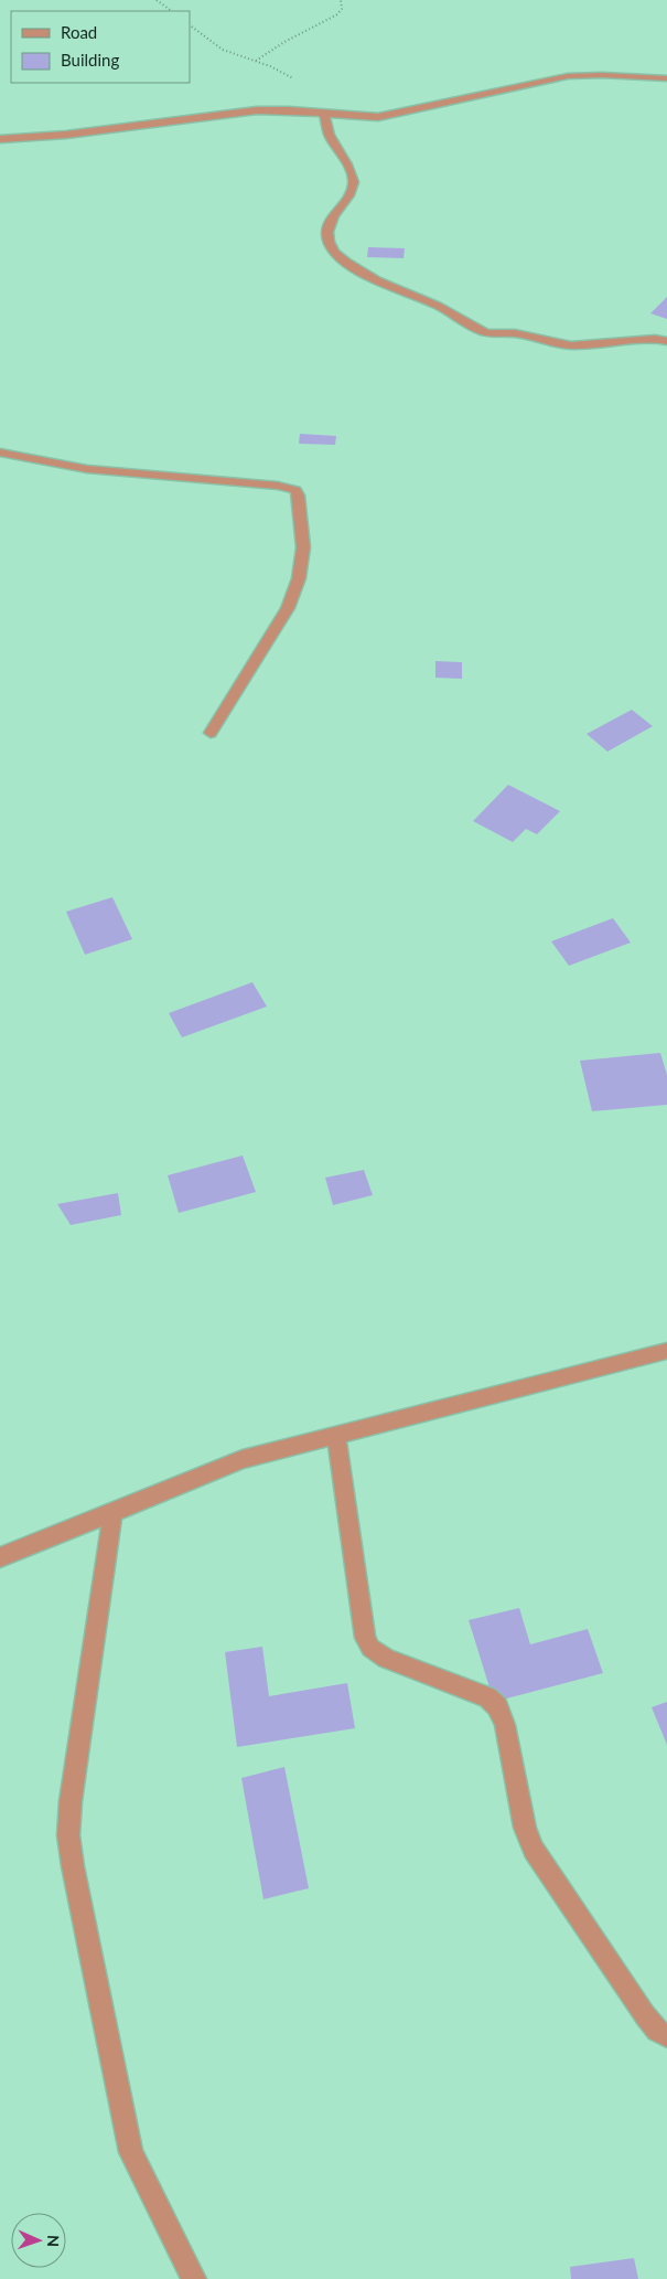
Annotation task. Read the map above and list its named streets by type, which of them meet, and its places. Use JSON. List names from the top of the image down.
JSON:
{
  "legend": ["Road", "Building"],
  "north": "right"
}
